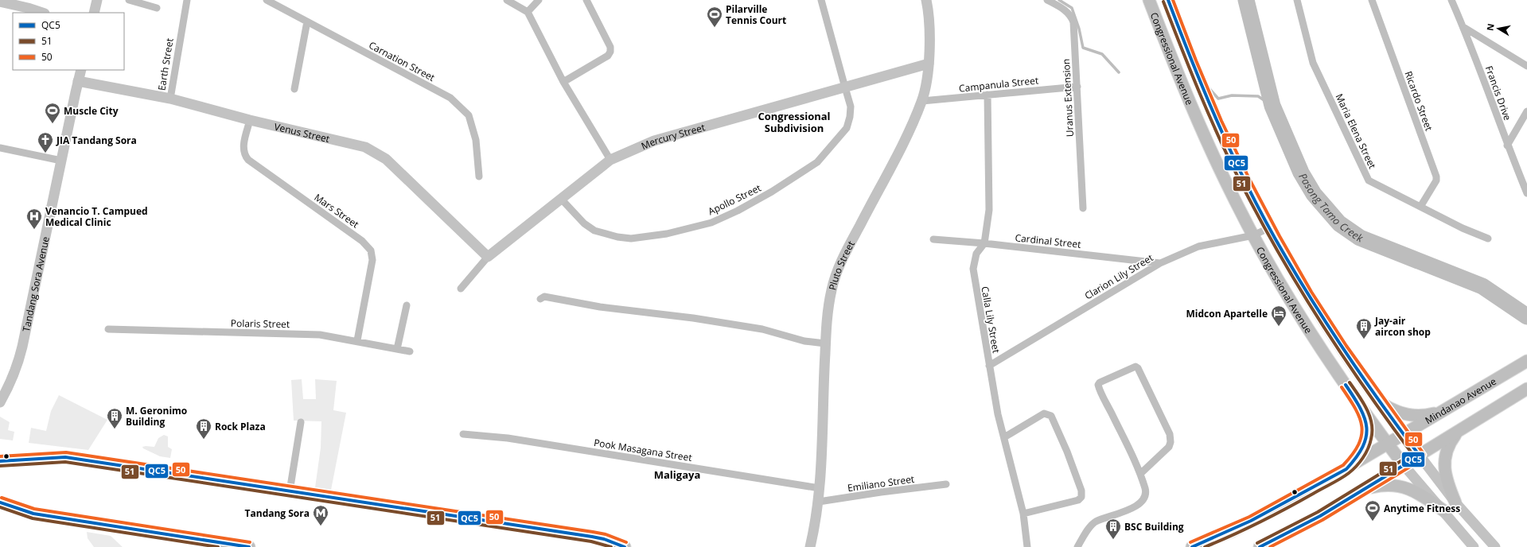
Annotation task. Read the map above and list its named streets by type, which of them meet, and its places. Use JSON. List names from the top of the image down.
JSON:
{
  "streets": {
    "main road": ["Congressional Avenue", "Mindanao Avenue"],
    "street": [
      "Carnation Street",
      "Earth Street",
      "Campanula Street",
      "Francis Drive",
      "Uranus Extension",
      "Ricardo Street",
      "Maria Elena Street",
      "Venus Street",
      "Mercury Street",
      "Apollo Street",
      "Mars Street",
      "Cardinal Street",
      "Pluto Street",
      "Clarion Lily Street",
      "Tandang Sora Avenue",
      "Calla Lily Street",
      "Polaris Street",
      "Pook Masagana Street",
      "Emiliano Street"
    ]
  },
  "crossings": [
    ["Congressional Avenue", "Clarion Lily Street"],
    ["Congressional Avenue", "Mindanao Avenue"],
    ["Earth Street", "Venus Street"],
    ["Campanula Street", "Uranus Extension"],
    ["Campanula Street", "Pluto Street"],
    ["Campanula Street", "Calla Lily Street"],
    ["Ricardo Street", "Maria Elena Street"],
    ["Venus Street", "Mercury Street"],
    ["Venus Street", "Mars Street"],
    ["Venus Street", "Tandang Sora Avenue"],
    ["Mercury Street", "Apollo Street"],
    ["Mercury Street", "Pluto Street"],
    ["Mars Street", "Polaris Street"],
    ["Cardinal Street", "Clarion Lily Street"],
    ["Cardinal Street", "Calla Lily Street"],
    ["Pluto Street", "Pook Masagana Street"],
    ["Pluto Street", "Emiliano Street"],
    ["Clarion Lily Street", "Calla Lily Street"]
  ],
  "districts": ["Congressional Subdivision", "Maligaya"],
  "water": ["Pasong Tamo Creek"],
  "places": {
    "sports": ["Pilarville Tennis Court", "Muscle City", "Anytime Fitness"],
    "church": ["JIA Tandang Sora"],
    "hospital": ["Venancio T. Campued Medical Clinic"],
    "hotel": ["Midcon Apartelle"],
    "building": [
      "Jay-air aircon shop",
      "M. Geronimo Building",
      "Rock Plaza",
      "BSC Building"
    ],
    "metro station": ["Tandang Sora"]
  },
  "lines": ["transit line QC5", "transit line 50", "transit line 51"],
  "legend": ["QC5", "51", "50"],
  "north": "left"
}
